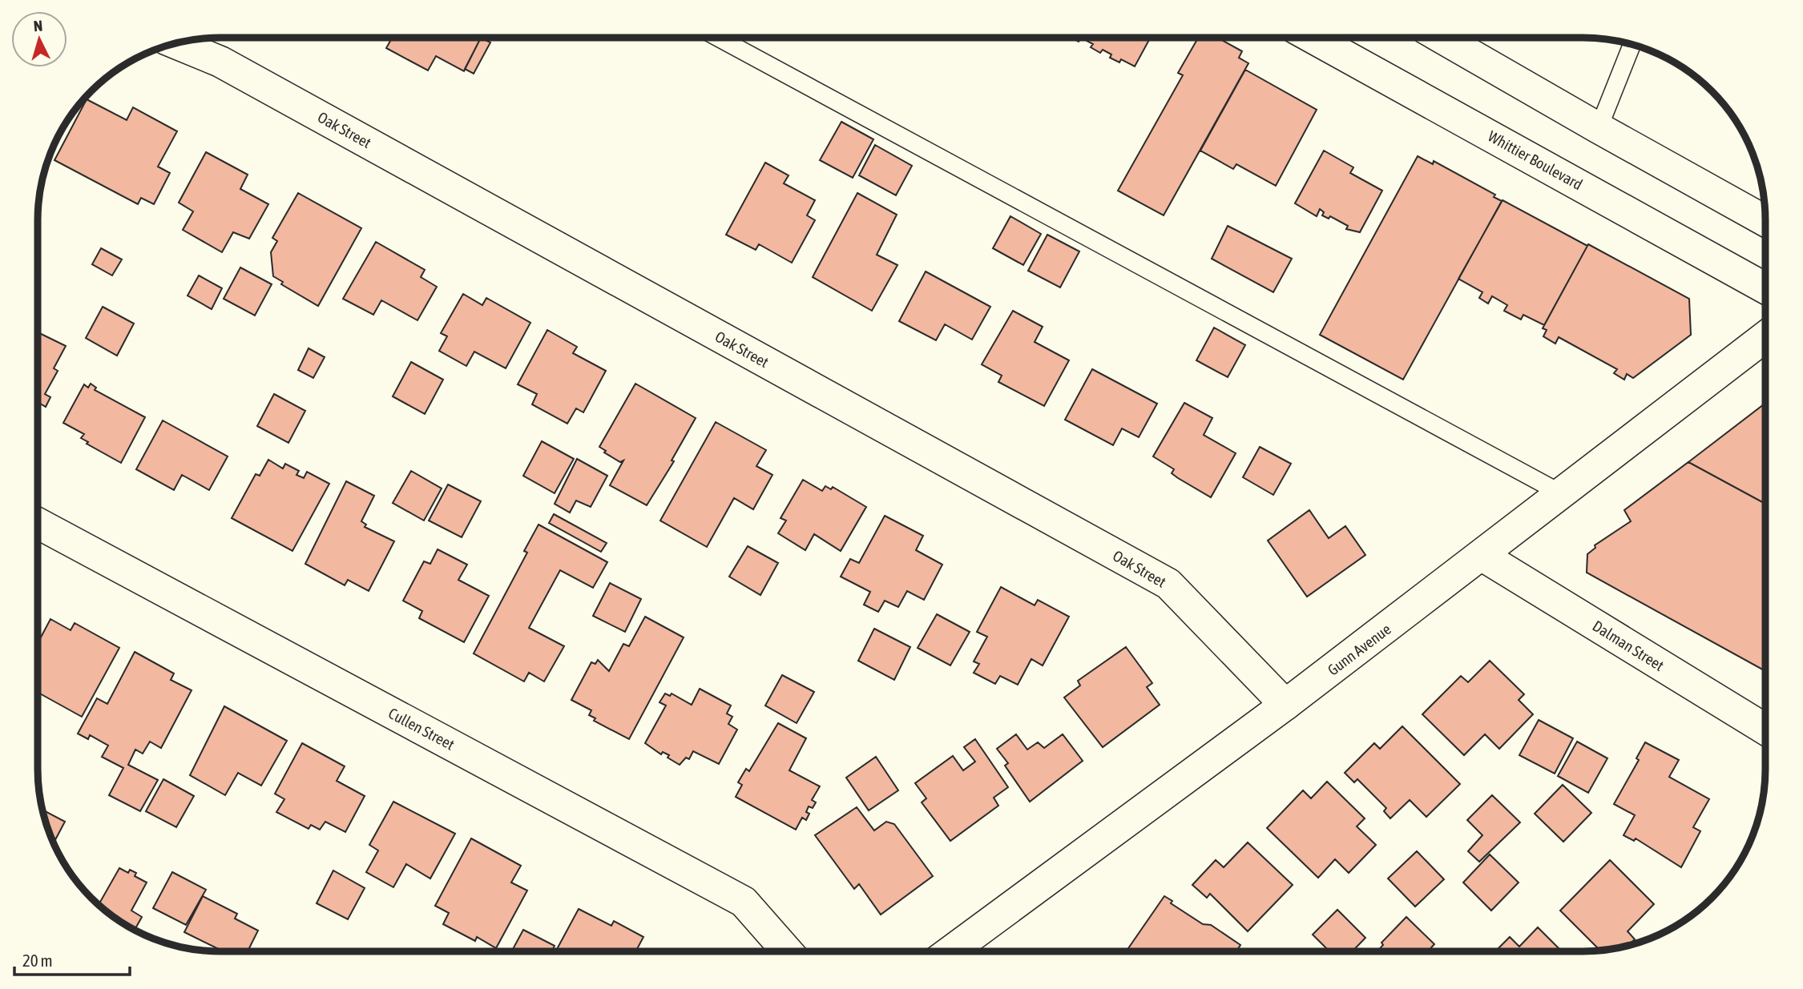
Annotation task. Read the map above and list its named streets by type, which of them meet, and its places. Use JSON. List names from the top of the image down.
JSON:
{
  "streets": {
    "street": [
      "Oak Street",
      "Whittier Boulevard",
      "Dalman Street",
      "Gunn Avenue",
      "Cullen Street"
    ]
  },
  "crossings": [
    ["Oak Street", "Gunn Avenue"],
    ["Dalman Street", "Gunn Avenue"]
  ],
  "scale_bar": "20 m",
  "north": "top"
}
